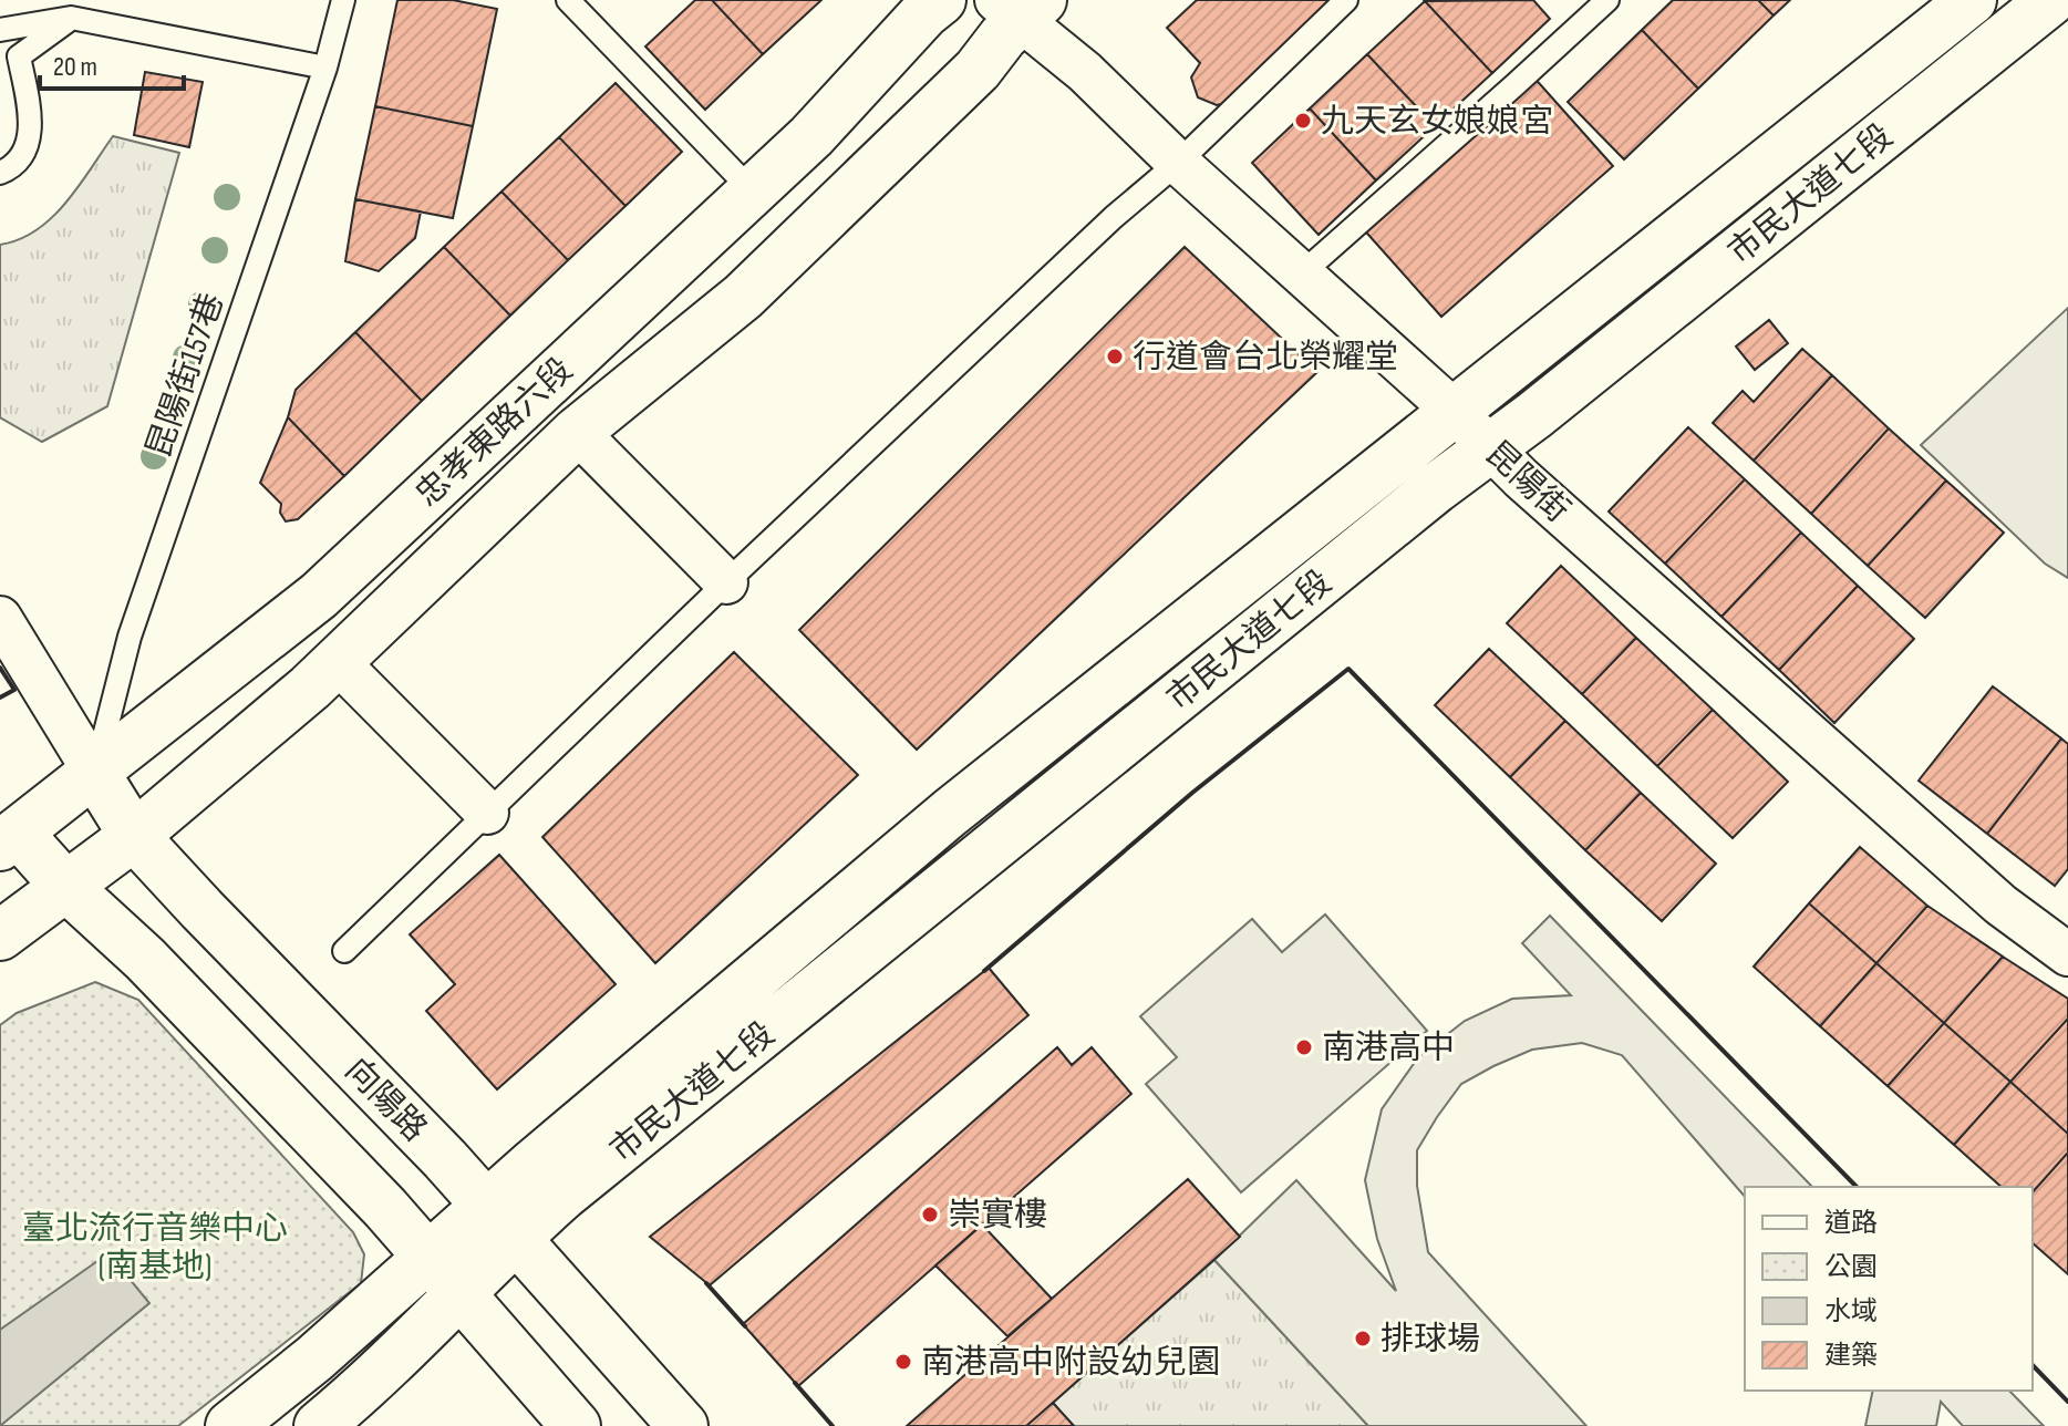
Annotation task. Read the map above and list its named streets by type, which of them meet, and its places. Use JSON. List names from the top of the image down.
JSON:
{
  "streets": {
    "street": [
      "市民大道七段",
      "忠孝東路六段",
      "昆陽街",
      "向陽路"
    ],
    "lane": ["昆陽街157巷"]
  },
  "crossings": [
    ["市民大道七段", "昆陽街"],
    ["市民大道七段", "向陽路"],
    ["昆陽街157巷", "忠孝東路六段"],
    ["昆陽街157巷", "向陽路"],
    ["忠孝東路六段", "昆陽街"],
    ["忠孝東路六段", "向陽路"]
  ],
  "parks": ["臺北流行音樂中心 (南基地)"],
  "places": [
    "九天玄女娘娘宮",
    "行道會台北榮耀堂",
    "南港高中",
    "崇實樓",
    "排球場",
    "南港高中附設幼兒園"
  ],
  "legend": [
    "道路",
    "公園",
    "水域",
    "建築"
  ],
  "scale_bar": "20 m"
}
